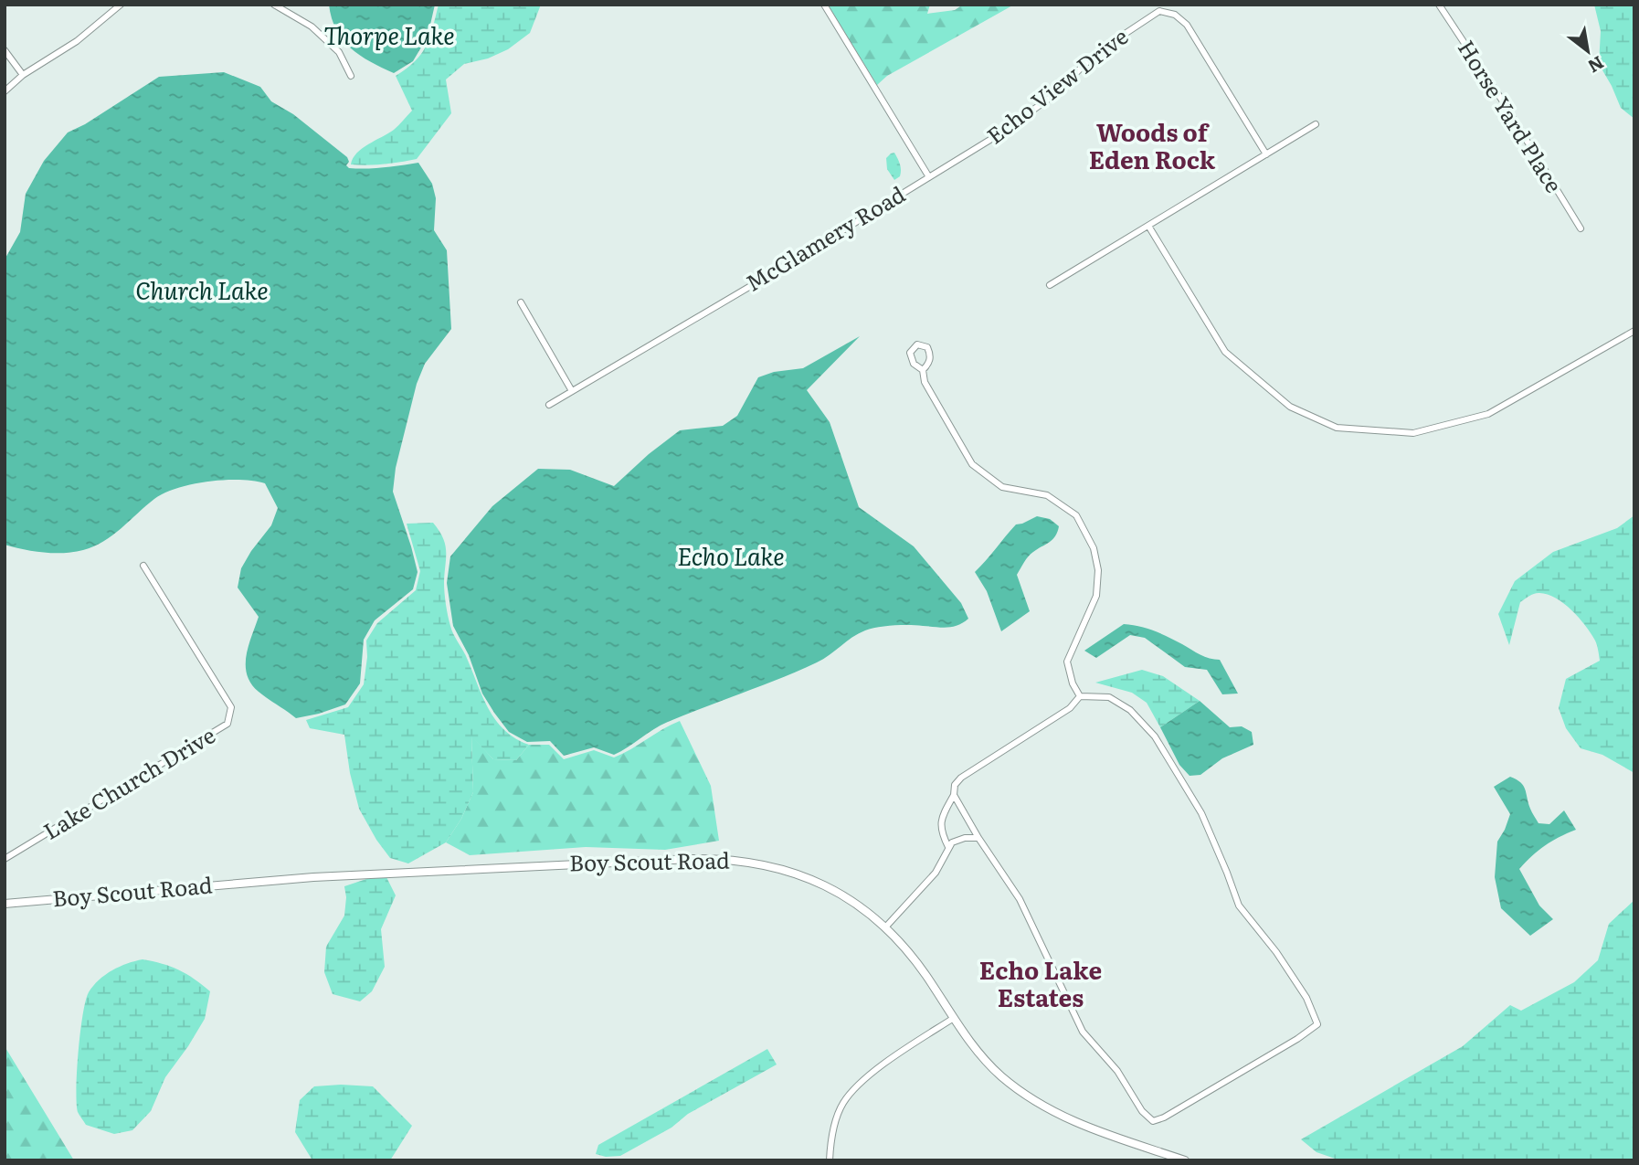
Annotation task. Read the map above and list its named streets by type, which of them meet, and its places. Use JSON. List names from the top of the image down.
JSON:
{
  "streets": {
    "street": [
      "Echo View Drive",
      "Horse Yard Place",
      "McGlamery Road",
      "Lake Church Drive",
      "Boy Scout Road"
    ]
  },
  "crossings": [
    ["Echo View Drive", "McGlamery Road"]
  ],
  "districts": ["Woods of Eden Rock", "Echo Lake Estates"],
  "water": ["Thorpe Lake", "Church Lake", "Echo Lake"],
  "north": "bottom right"
}
